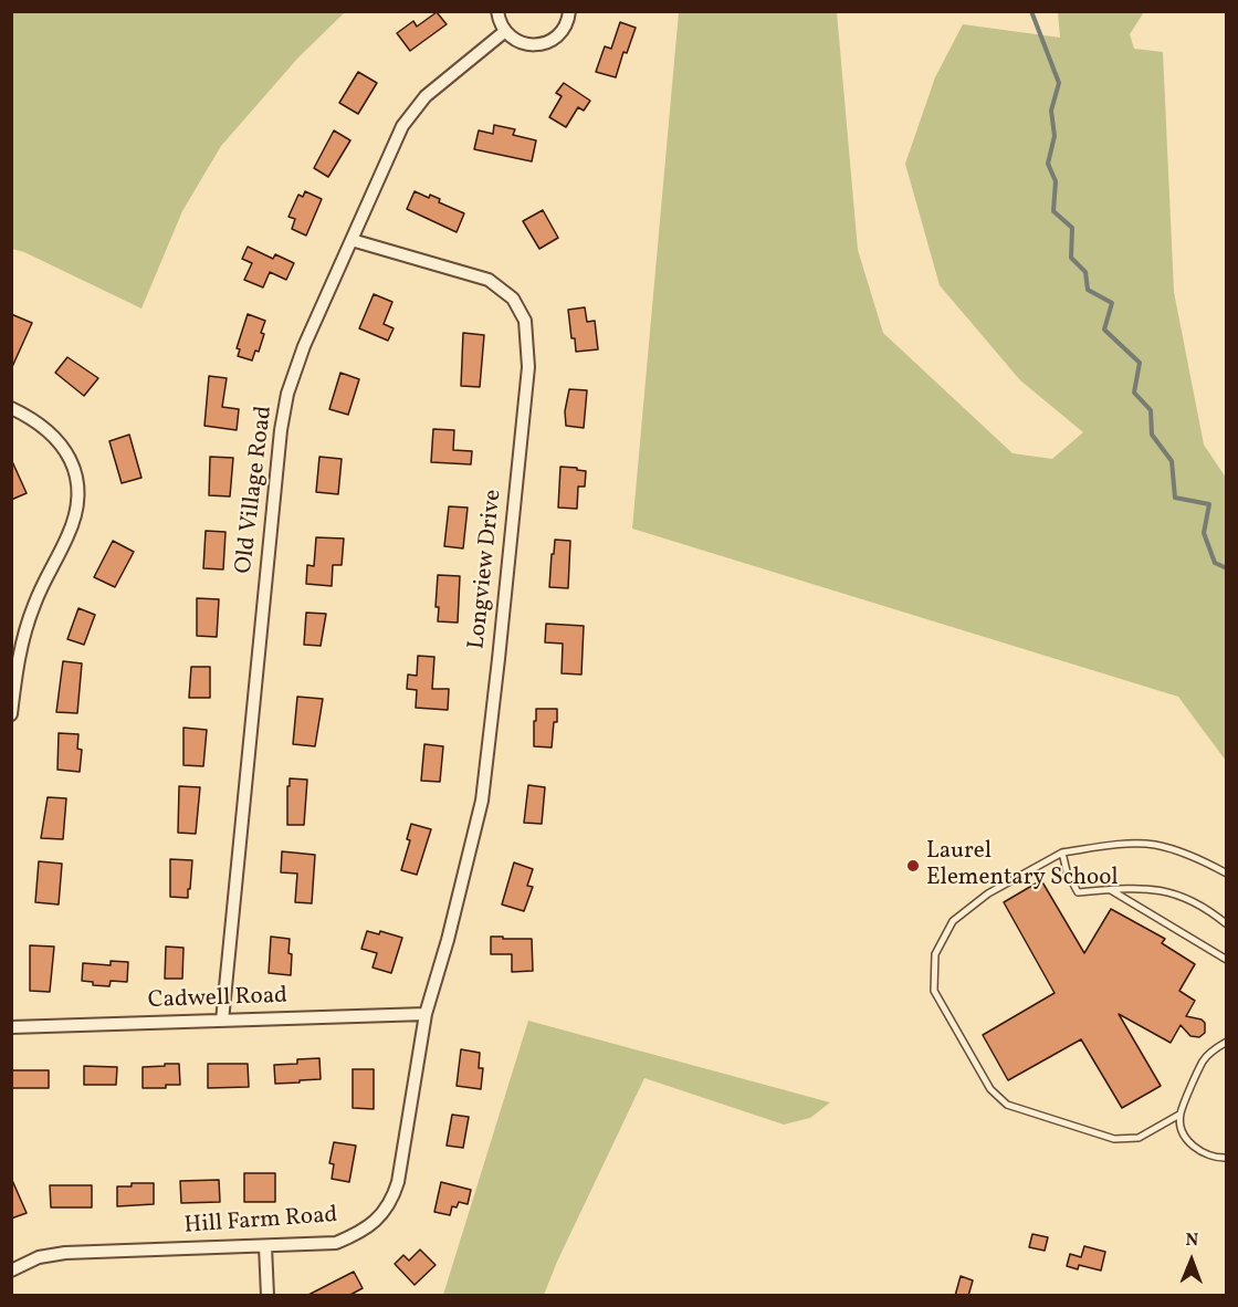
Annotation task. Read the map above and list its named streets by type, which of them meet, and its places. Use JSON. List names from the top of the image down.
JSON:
{
  "streets": {
    "street": [
      "Old Village Road",
      "Longview Drive",
      "Cadwell Road",
      "Hill Farm Road"
    ]
  },
  "crossings": [
    ["Old Village Road", "Longview Drive"],
    ["Old Village Road", "Cadwell Road"],
    ["Longview Drive", "Cadwell Road"],
    ["Longview Drive", "Hill Farm Road"],
    ["Cadwell Road", "Hill Farm Road"]
  ],
  "places": ["Laurel Elementary School"],
  "north": "top"
}
